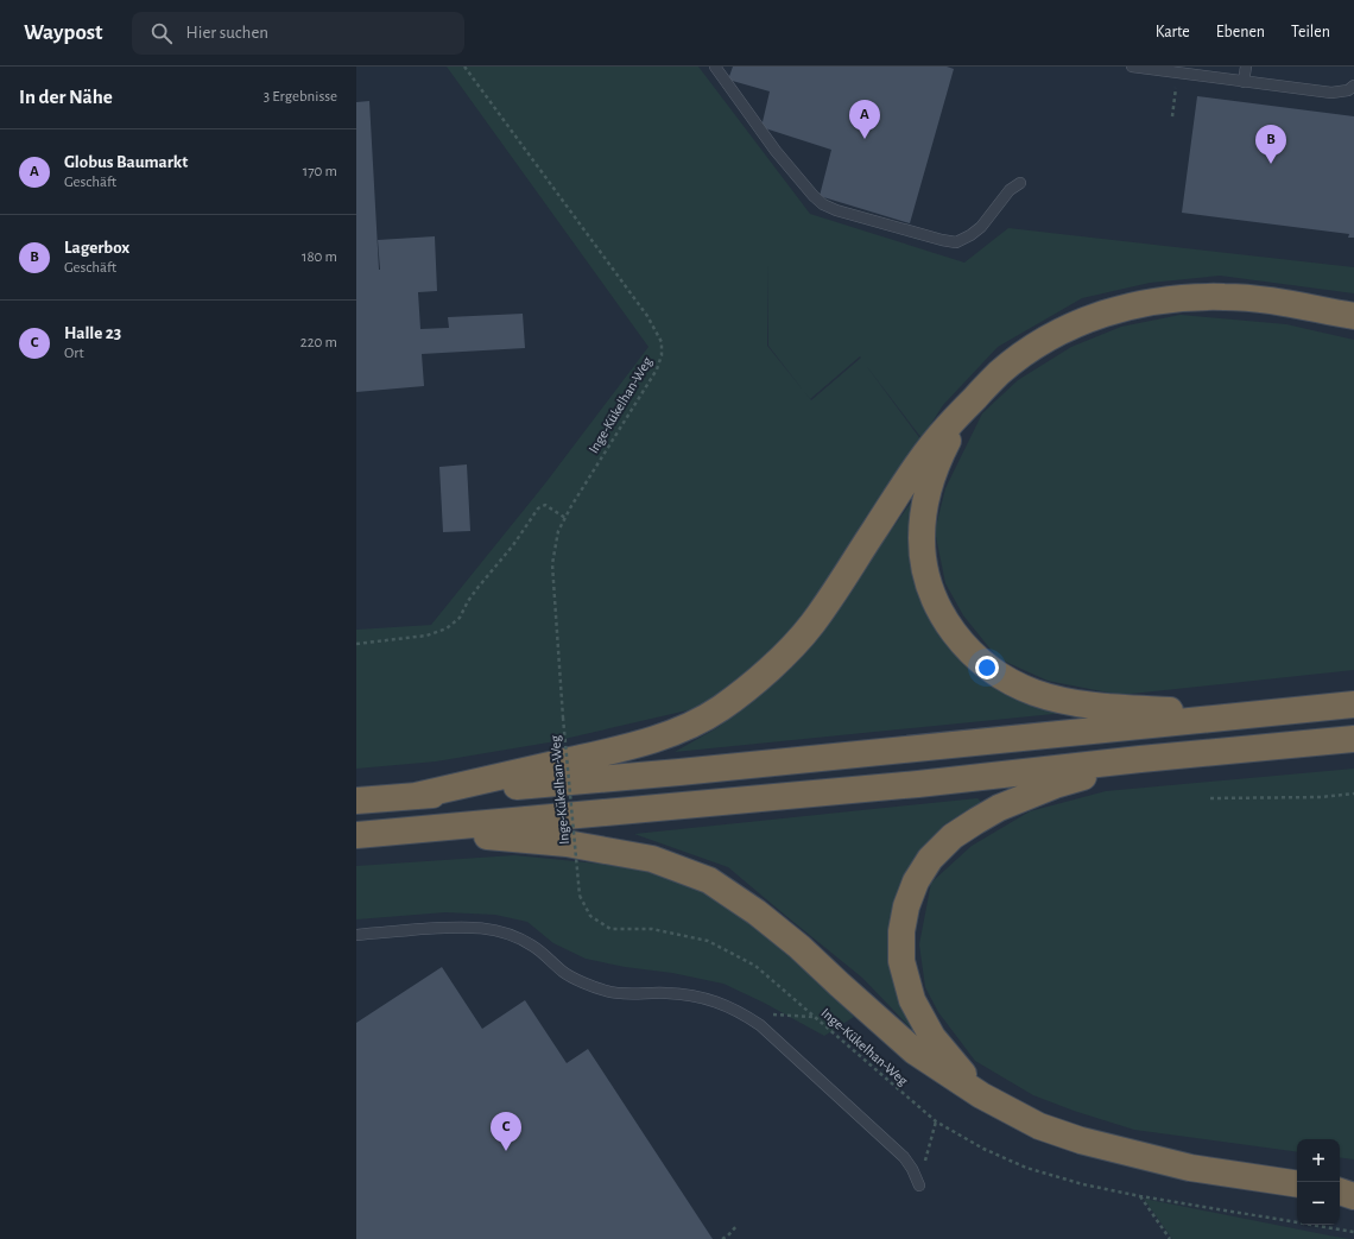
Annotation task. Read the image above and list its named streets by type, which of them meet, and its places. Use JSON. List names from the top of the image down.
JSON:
{
  "streets": {
    "path": ["Inge-Kükelhan-Weg"]
  },
  "page": {
    "header": "Waypost",
    "search": "Hier suchen",
    "nav": ["Karte", "Ebenen", "Teilen"],
    "heading": ["In der Nähe", "3 Ergebnisse"],
    "pins": ["A", "B", "C"],
    "list": [
      {
        "mark": "A",
        "name": "Globus Baumarkt",
        "note": "Geschäft",
        "value": "170 m"
      },
      {
        "mark": "B",
        "name": "Lagerbox",
        "note": "Geschäft",
        "value": "180 m"
      },
      {
        "mark": "C",
        "name": "Halle 23",
        "note": "Ort",
        "value": "220 m"
      }
    ],
    "map_buttons": ["+", "−"]
  }
}
